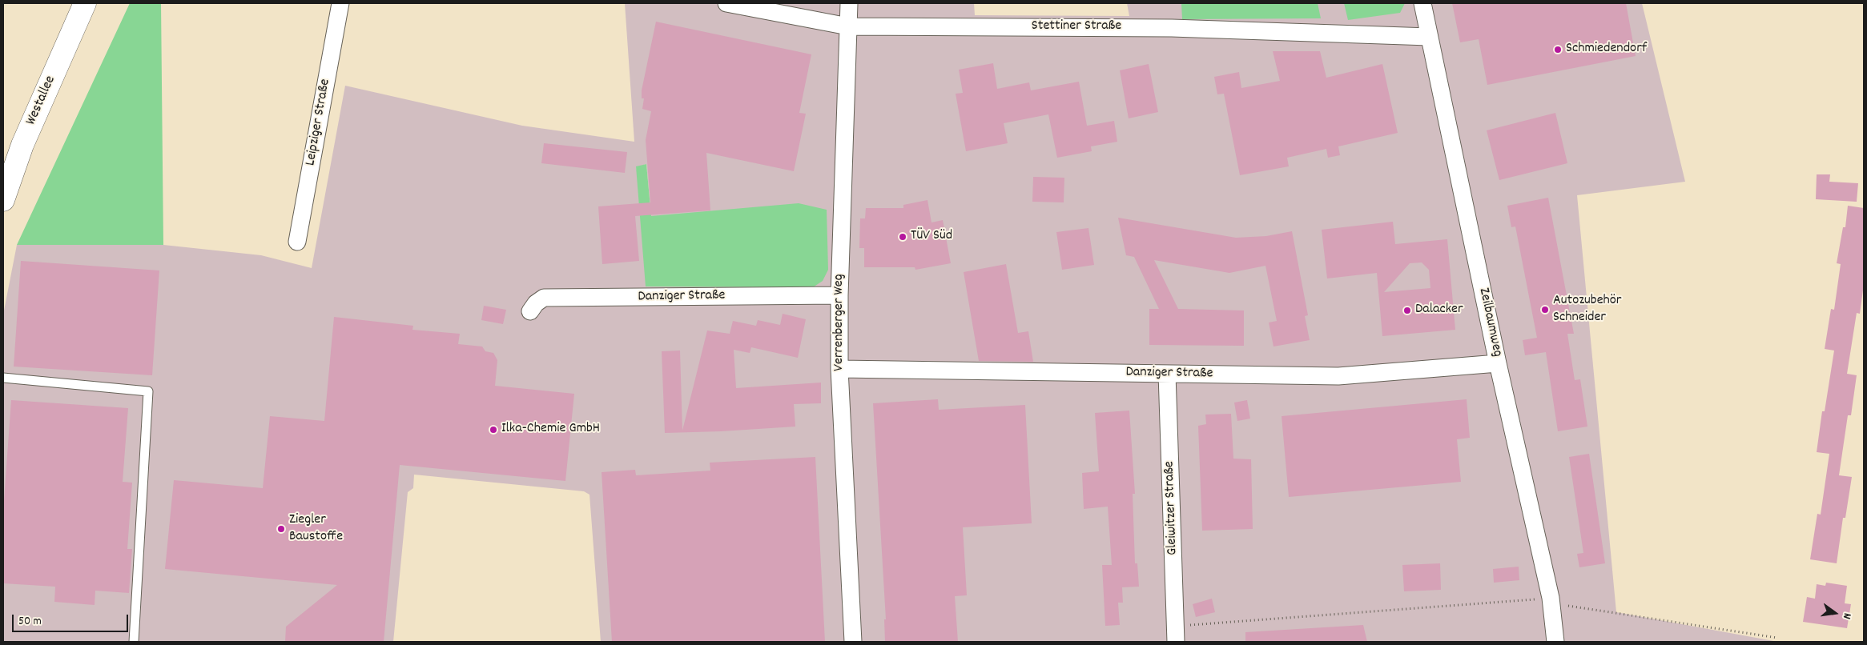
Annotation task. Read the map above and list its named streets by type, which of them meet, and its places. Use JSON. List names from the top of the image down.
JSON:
{
  "streets": {
    "main road": ["Westallee"],
    "street": [
      "Stettiner Straße",
      "Leipziger Straße",
      "Danziger Straße",
      "Verrenberger Weg",
      "Zeilbaumweg",
      "Gleiwitzer Straße"
    ]
  },
  "crossings": [
    ["Stettiner Straße", "Verrenberger Weg"],
    ["Stettiner Straße", "Zeilbaumweg"],
    ["Danziger Straße", "Verrenberger Weg"],
    ["Danziger Straße", "Zeilbaumweg"],
    ["Danziger Straße", "Gleiwitzer Straße"]
  ],
  "places": [
    "Schmiedendorf",
    "TÜV Süd",
    "Autozubehör Schneider",
    "Dalacker",
    "Ilka-Chemie GmbH",
    "Ziegler Baustoffe"
  ],
  "scale_bar": "50 m",
  "north": "right"
}
